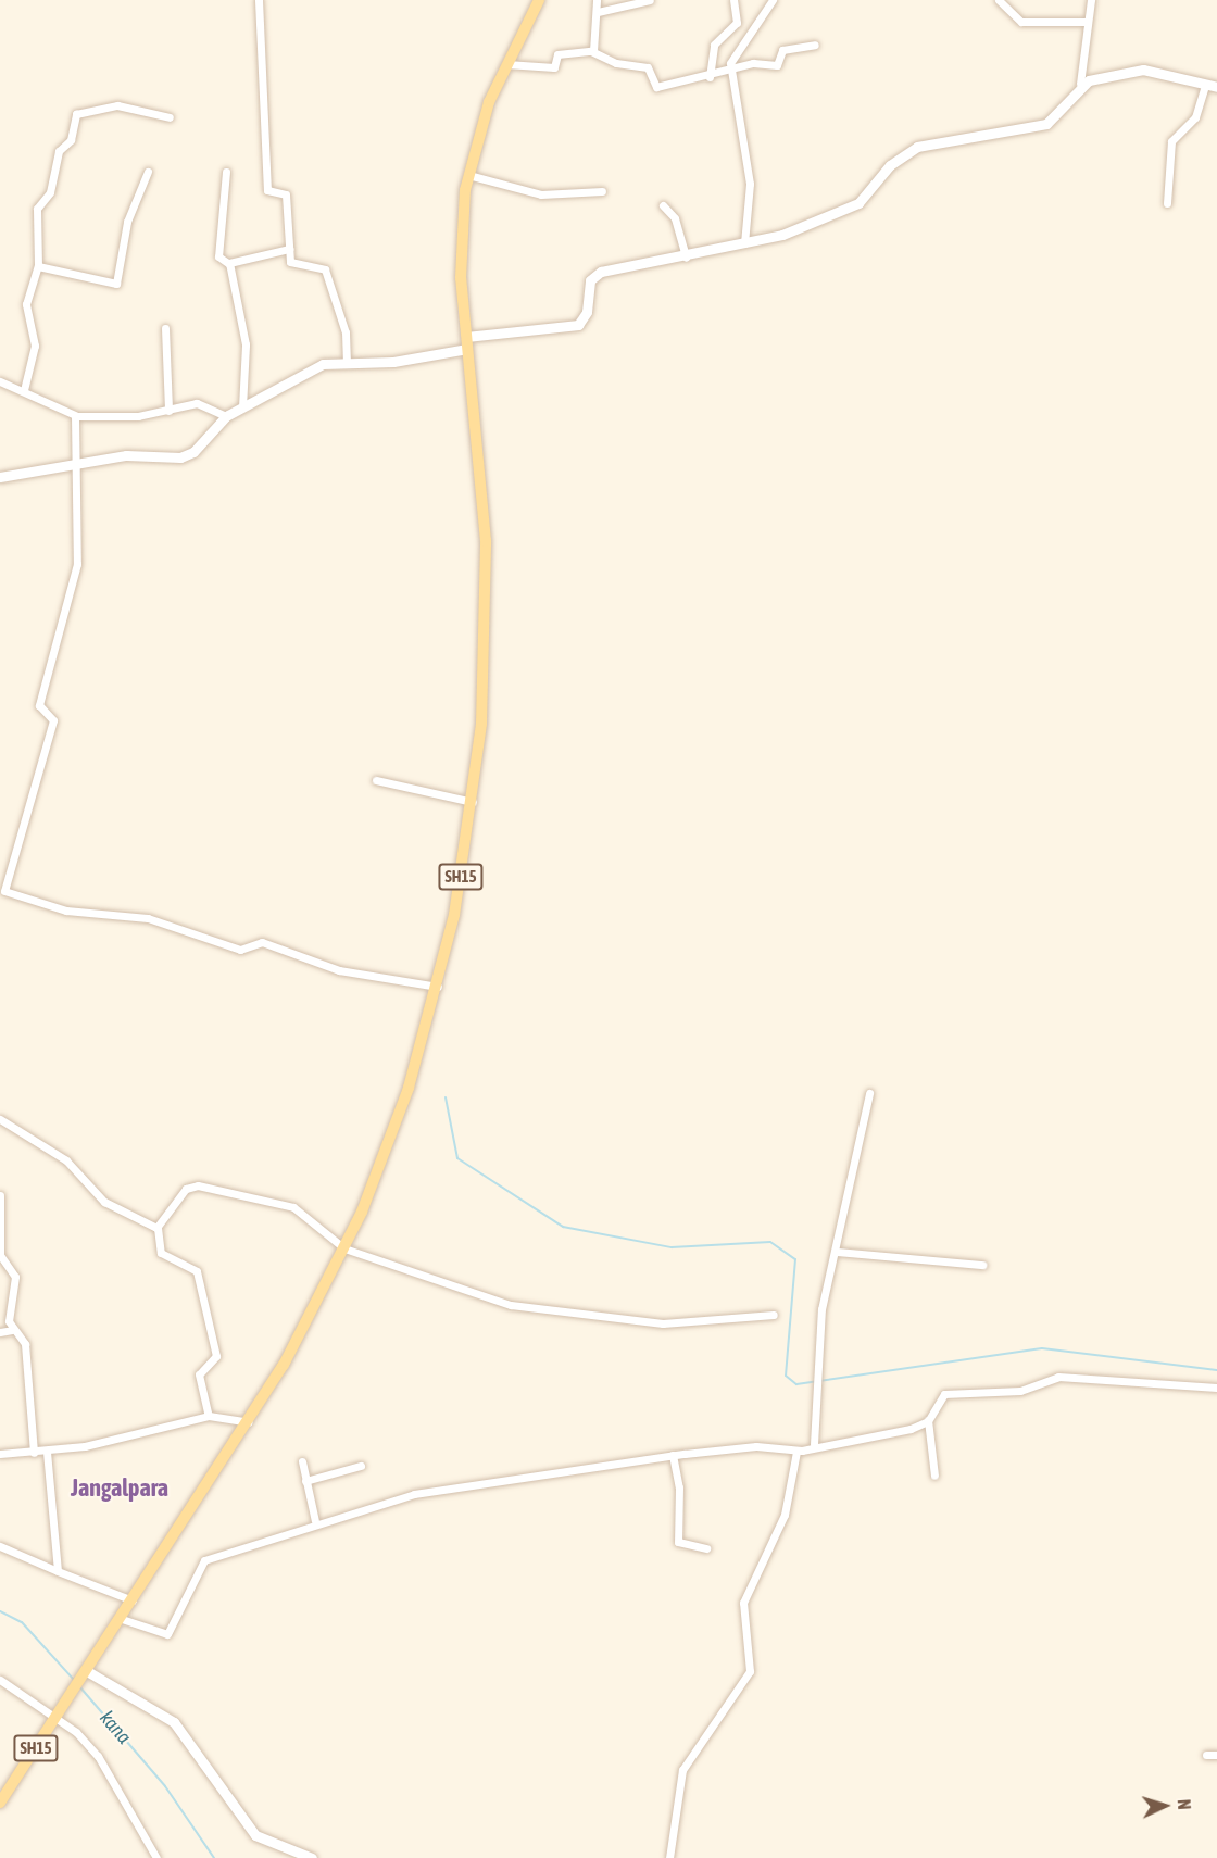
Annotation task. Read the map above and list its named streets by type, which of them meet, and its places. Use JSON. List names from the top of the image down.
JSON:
{
  "streets": {
    "main road": ["SH15"]
  },
  "districts": ["Jangalpara"],
  "water": ["kana"],
  "north": "right"
}
